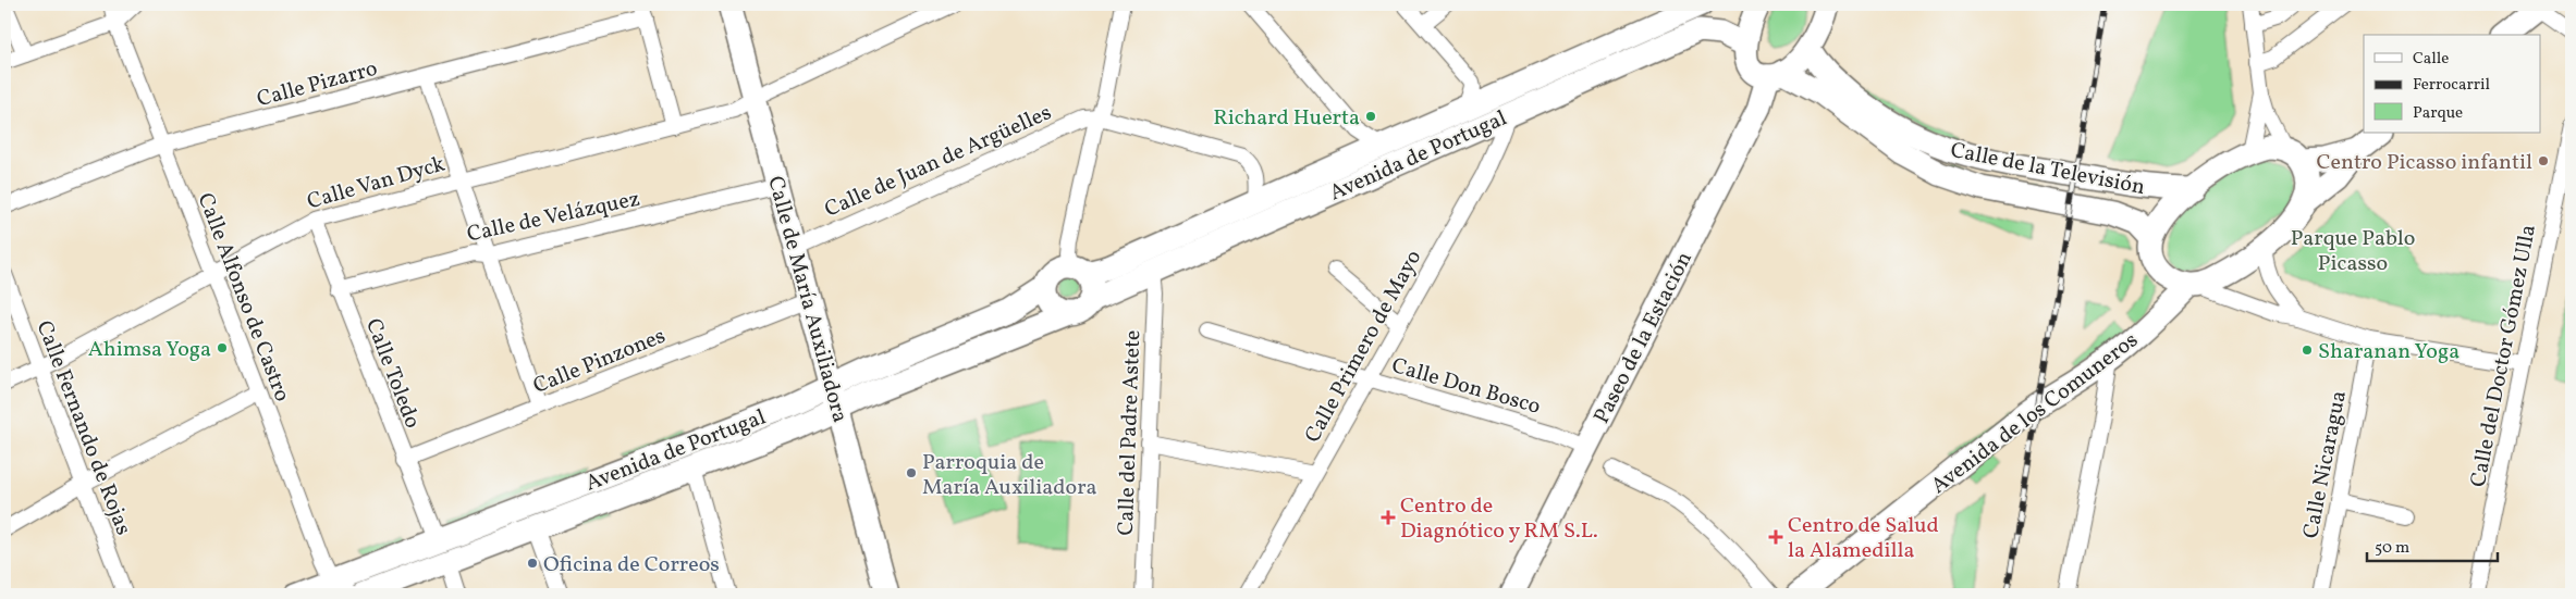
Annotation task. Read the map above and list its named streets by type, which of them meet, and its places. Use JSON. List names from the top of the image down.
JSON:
{
  "streets": {
    "main road": [
      "Avenida de Portugal",
      "Calle de la Televisión",
      "Calle de María Auxiliadora",
      "Paseo de la Estación",
      "Avenida de los Comuneros"
    ],
    "street": [
      "Calle Pizarro",
      "Calle de Juan de Argüelles",
      "Calle Van Dyck",
      "Calle de Velázquez",
      "Calle Alfonso de Castro",
      "Calle Primero de Mayo",
      "Calle del Doctor Gómez Ulla",
      "Calle Pinzones",
      "Calle Toledo",
      "Calle Don Bosco",
      "Calle Fernando de Rojas",
      "Calle del Padre Astete",
      "Calle Nicaragua"
    ]
  },
  "crossings": [
    ["Calle Pizarro", "Calle Alfonso de Castro"],
    ["Avenida de Portugal", "Calle de la Televisión"],
    ["Avenida de Portugal", "Calle Alfonso de Castro"],
    ["Avenida de Portugal", "Calle de María Auxiliadora"],
    ["Avenida de Portugal", "Calle Primero de Mayo"],
    ["Avenida de Portugal", "Calle Toledo"],
    ["Avenida de Portugal", "Calle del Padre Astete"],
    ["Calle de Juan de Argüelles", "Calle de María Auxiliadora"],
    ["Calle de la Televisión", "Paseo de la Estación"],
    ["Calle Van Dyck", "Calle Alfonso de Castro"],
    ["Calle Van Dyck", "Calle de María Auxiliadora"],
    ["Calle Van Dyck", "Calle Toledo"],
    ["Calle Van Dyck", "Calle Fernando de Rojas"],
    ["Calle de Velázquez", "Calle de María Auxiliadora"],
    ["Calle de Velázquez", "Calle Toledo"],
    ["Calle de María Auxiliadora", "Calle Pinzones"],
    ["Paseo de la Estación", "Calle Don Bosco"],
    ["Calle Primero de Mayo", "Calle Don Bosco"],
    ["Calle Pinzones", "Calle Toledo"]
  ],
  "parks": ["Parque Pablo Picasso"],
  "places": {
    "other": [
      "Richard Huerta",
      "Centro Picasso infantil",
      "Ahimsa Yoga",
      "Sharanan Yoga",
      "Parroquia de María Auxiliadora",
      "Oficina de Correos"
    ],
    "health": ["Centro de Diagnótico y RM S.L.", "Centro de Salud la Alamedilla"]
  },
  "legend": ["Calle", "Ferrocarril", "Parque"],
  "scale_bar": "50 m"
}
